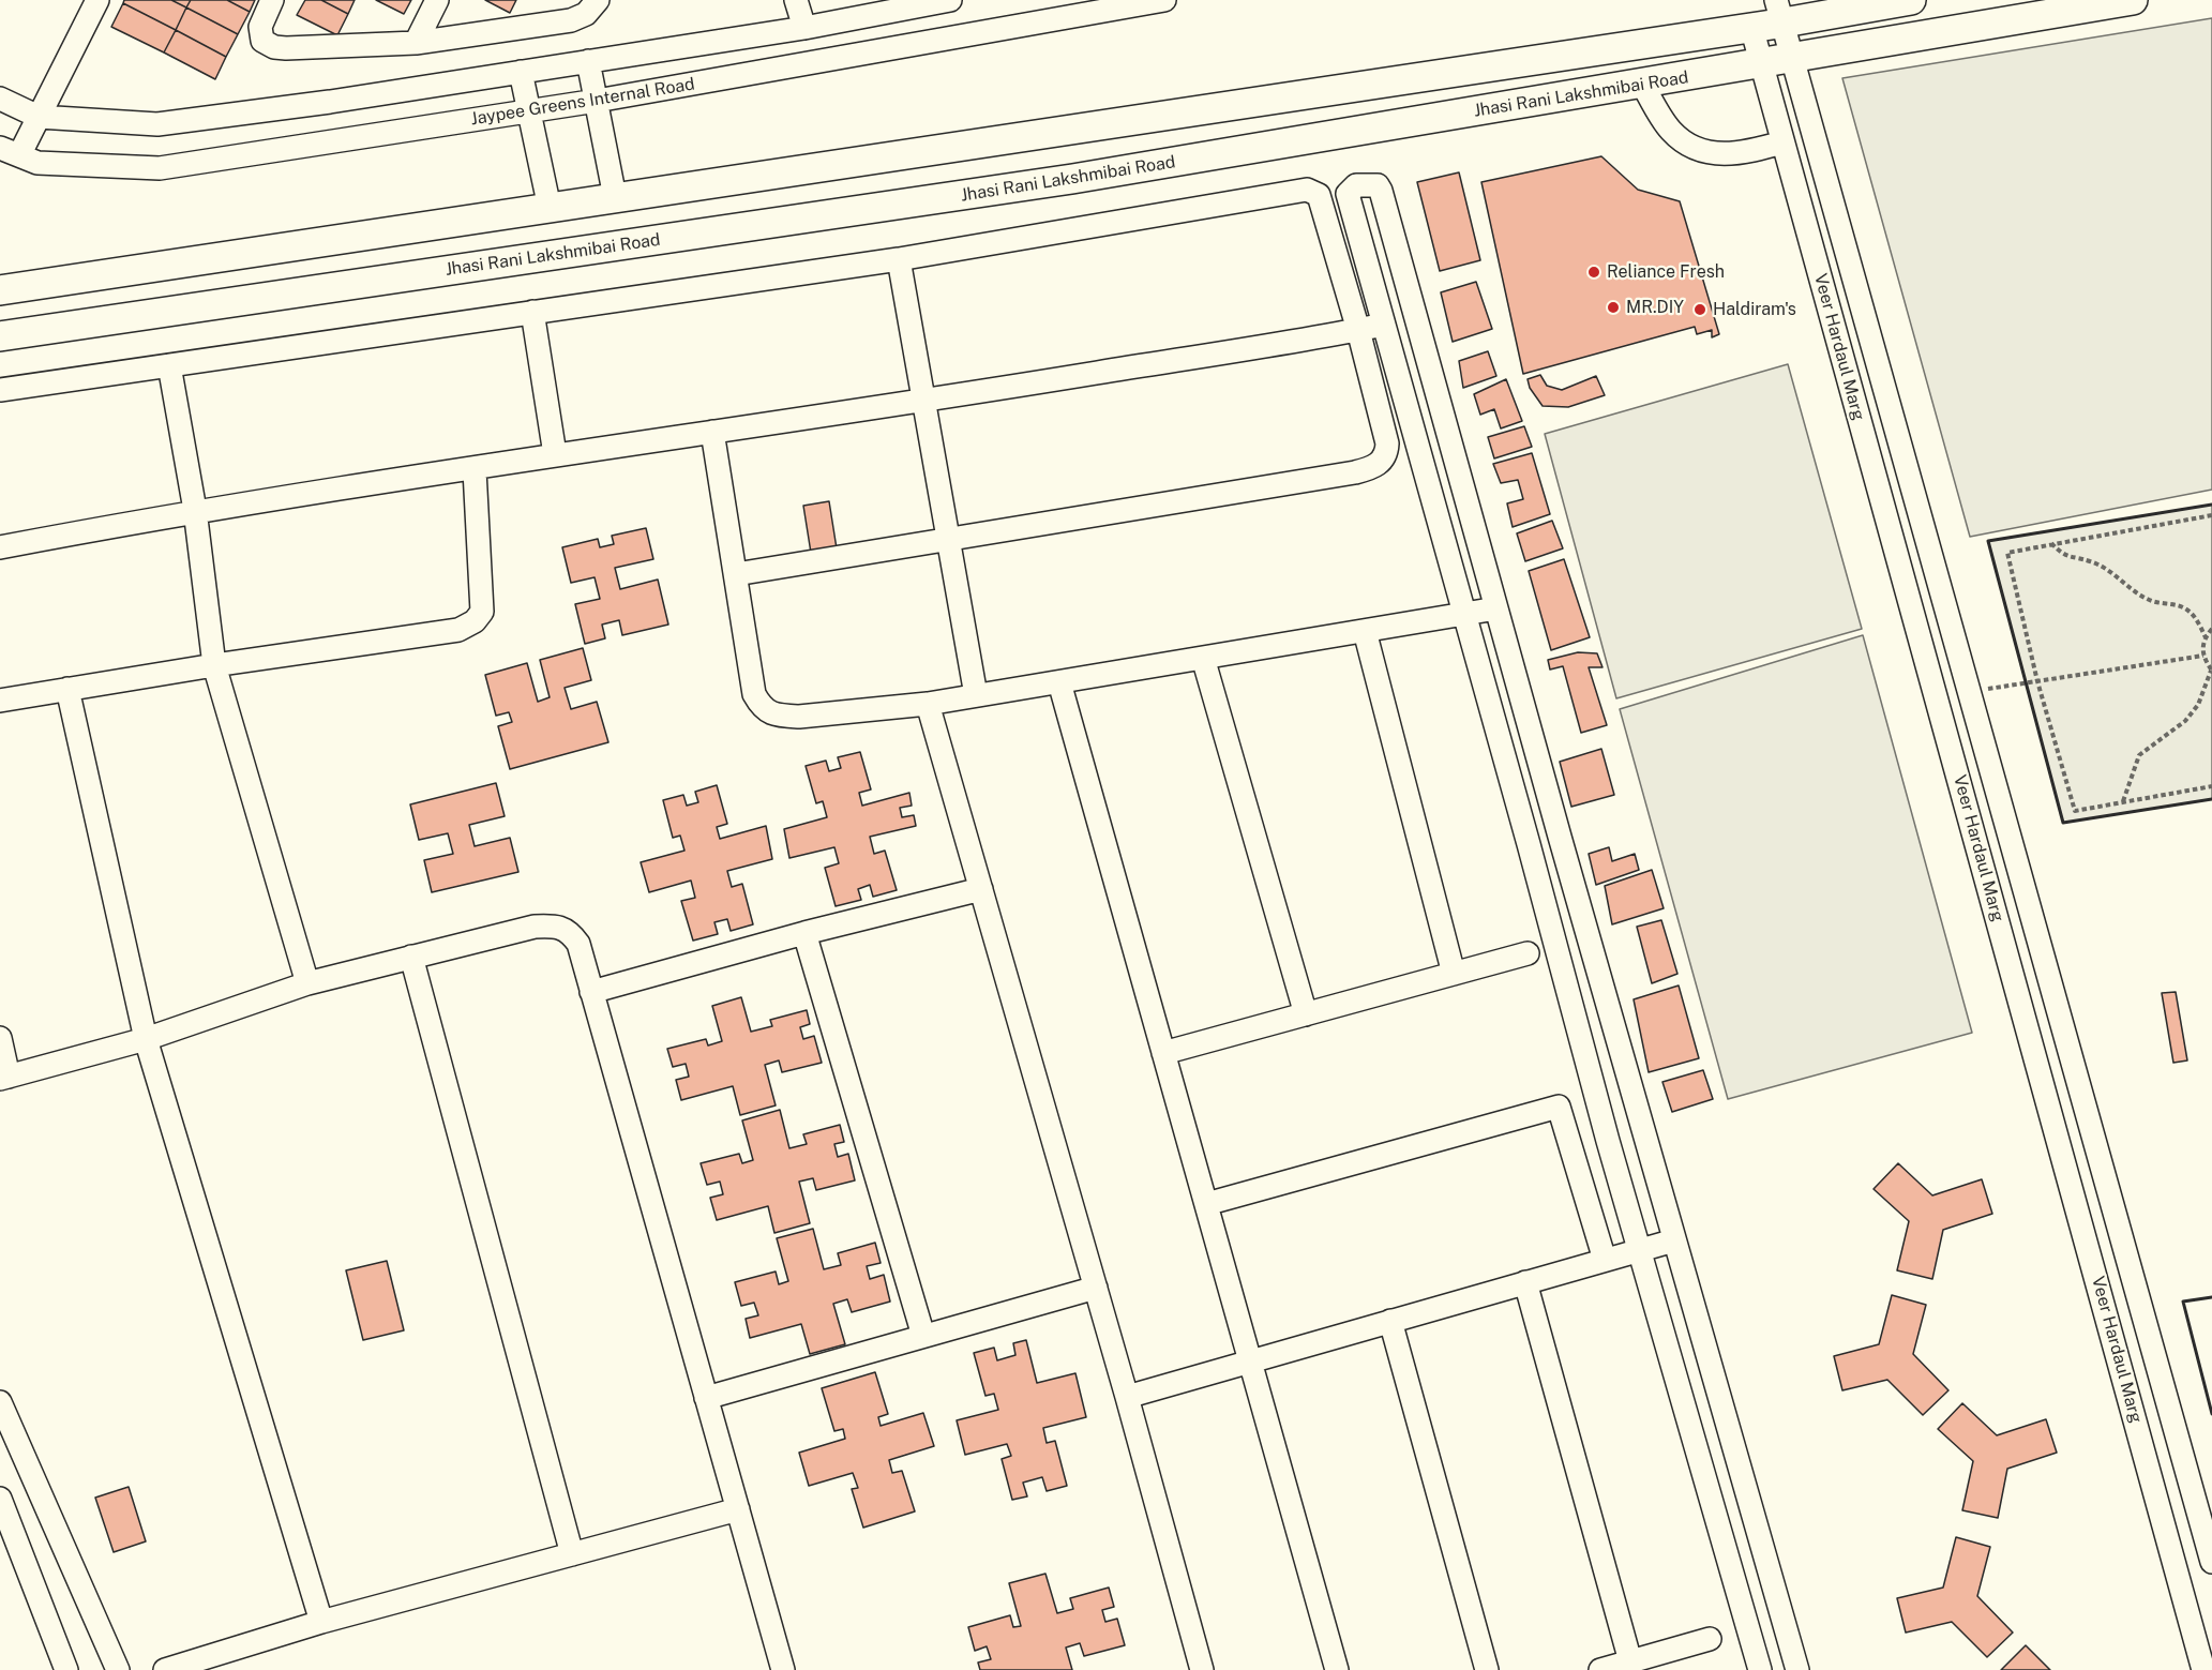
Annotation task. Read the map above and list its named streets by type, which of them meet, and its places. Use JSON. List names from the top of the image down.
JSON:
{
  "streets": {
    "main road": ["Jhasi Rani Lakshmibai Road"],
    "street": ["Jaypee Greens Internal Road", "Veer Hardaul Marg"]
  },
  "crossings": [
    ["Jhasi Rani Lakshmibai Road", "Veer Hardaul Marg"]
  ],
  "places": ["Reliance Fresh", "MR.DIY", "Haldiram's"]
}
